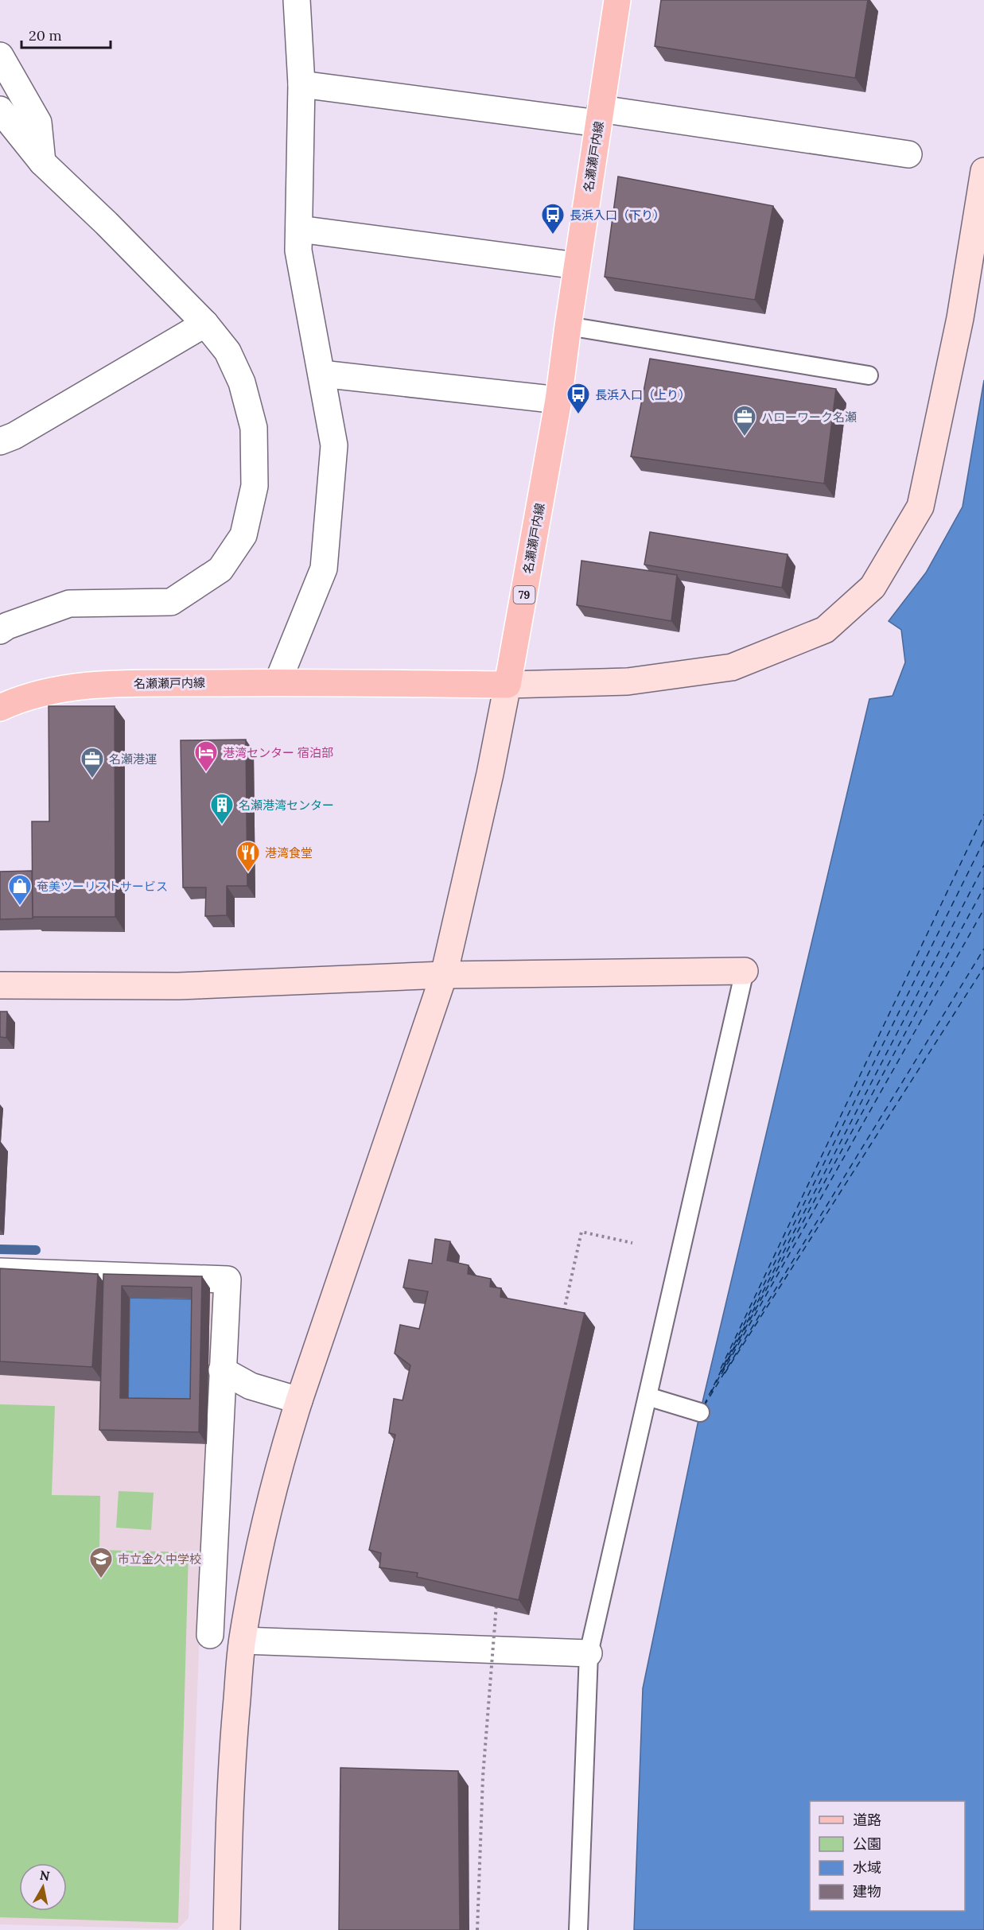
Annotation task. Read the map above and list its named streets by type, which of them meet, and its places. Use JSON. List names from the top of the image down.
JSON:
{
  "streets": {
    "main road": ["名瀬瀬戸内線", "79"]
  },
  "places": {
    "bus stop": ["長浜入口（下り）", "長浜入口（上り）"],
    "office": ["ハローワーク名瀬", "名瀬港運"],
    "hotel": ["港湾センター 宿泊部"],
    "building": ["名瀬港湾センター"],
    "restaurant": ["港湾食堂"],
    "shop": ["奄美ツーリストサービス"],
    "school or university": ["市立金久中学校"]
  },
  "legend": [
    "道路",
    "公園",
    "水域",
    "建物"
  ],
  "scale_bar": "20 m",
  "north": "top"
}
